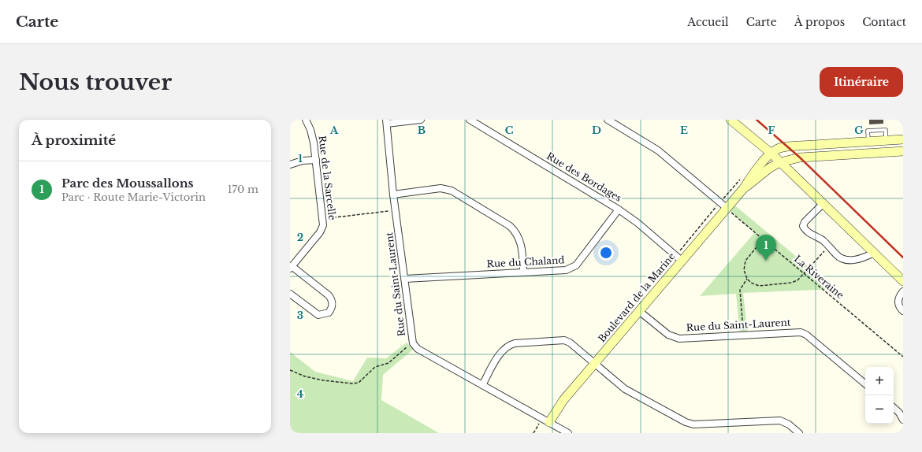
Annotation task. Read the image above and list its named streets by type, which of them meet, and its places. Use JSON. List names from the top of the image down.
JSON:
{
  "streets": {
    "street": [
      "Rue des Bordages",
      "Rue de la Sarcelle",
      "Rue du Chaland",
      "Rue du Saint-Laurent",
      "Boulevard de la Marine"
    ],
    "path": ["La Riveraine"]
  },
  "crossings": [
    ["Rue des Bordages", "Rue du Chaland"],
    ["Rue des Bordages", "Boulevard de la Marine"],
    ["Rue du Chaland", "Rue du Saint-Laurent"],
    ["La Riveraine", "Boulevard de la Marine"],
    ["Rue du Saint-Laurent", "Boulevard de la Marine"]
  ],
  "page": {
    "header": "Carte",
    "nav": [
      "Accueil",
      "Carte",
      "À propos",
      "Contact"
    ],
    "buttons": "Itinéraire",
    "title": "Nous trouver",
    "heading": "À proximité",
    "list": [
      {
        "mark": "1",
        "name": "Parc des Moussallons",
        "note": "Parc · Route Marie-Victorin",
        "value": "170 m"
      }
    ],
    "pins": "1",
    "map_buttons": ["+", "−"]
  },
  "grid": {
    "columns": [
      "A",
      "B",
      "C",
      "D",
      "E",
      "F",
      "G"
    ],
    "rows": [
      "1",
      "2",
      "3",
      "4"
    ]
  }
}
